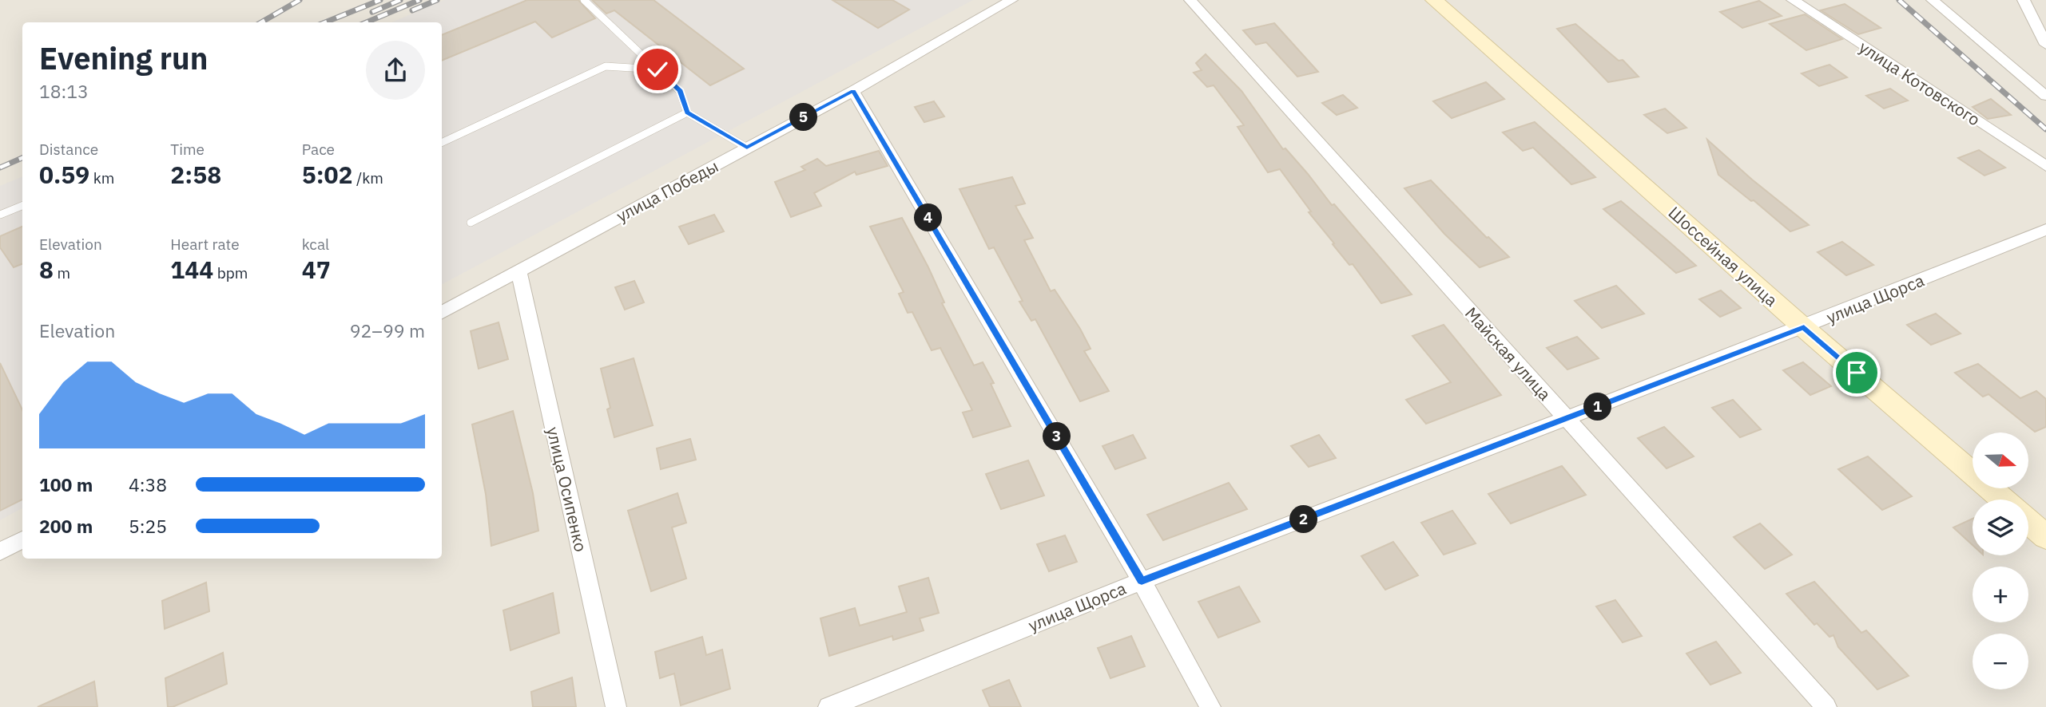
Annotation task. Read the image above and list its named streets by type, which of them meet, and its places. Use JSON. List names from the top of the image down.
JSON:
{
  "streets": {
    "main road": ["Шоссейная улица"],
    "street": [
      "улица Котовского",
      "улица Победы",
      "улица Щорса",
      "Майская улица",
      "улица Осипенко"
    ]
  },
  "crossings": [
    ["улица Победы", "улица Осипенко"],
    ["Шоссейная улица", "улица Щорса"],
    ["улица Щорса", "Майская улица"]
  ],
  "north": "right",
  "page": {
    "heading": ["Evening run", "18:13"],
    "pins": [
      "5",
      "4",
      "1",
      "3",
      "2"
    ],
    "stats": [
      ["Distance", "0.59 km"],
      ["Time", "2:58"],
      ["Pace", "5:02 /km"],
      ["Elevation", "8 m"],
      ["Heart rate", "144 bpm"],
      ["kcal", "47"]
    ],
    "chart": ["Elevation", "92–99 m"],
    "map_buttons": ["+", "−"],
    "list": [
      {
        "name": "100 m",
        "note": "4:38"
      },
      {
        "name": "200 m",
        "note": "5:25"
      }
    ]
  }
}
